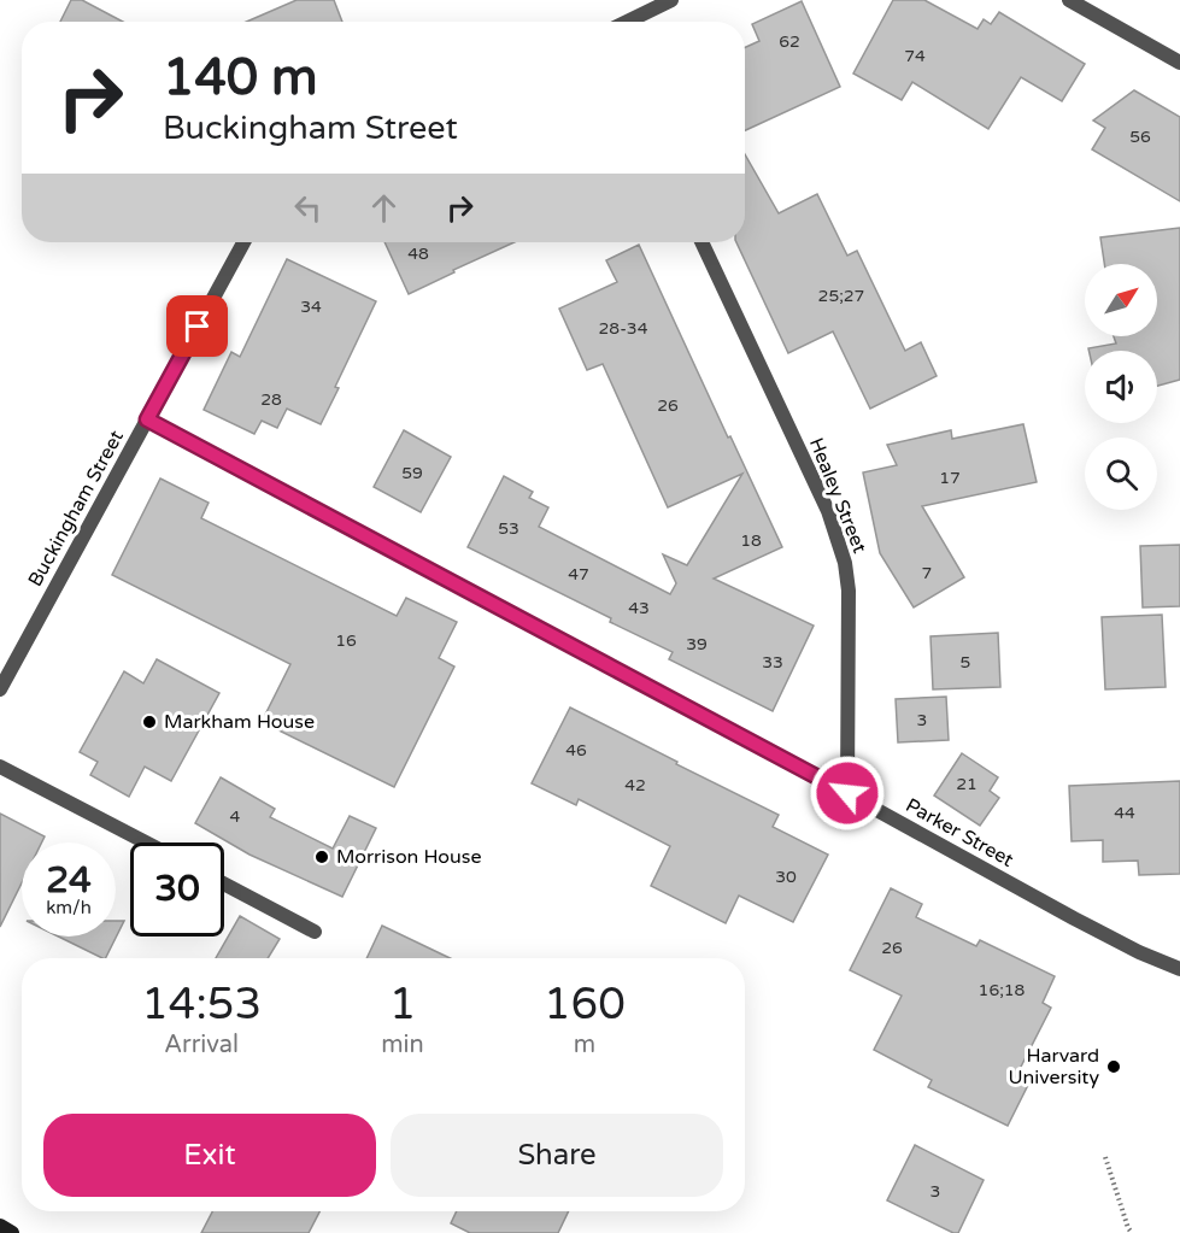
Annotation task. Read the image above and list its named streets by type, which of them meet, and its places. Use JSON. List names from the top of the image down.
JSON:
{
  "streets": {
    "street": ["Healey Street", "Buckingham Street", "Parker Street"]
  },
  "crossings": [
    ["Healey Street", "Parker Street"],
    ["Buckingham Street", "Parker Street"]
  ],
  "places": ["Markham House", "Morrison House", "Harvard University"],
  "house_numbers": [
    "62",
    "74",
    "56",
    "48",
    "25;27",
    "34",
    "28-34",
    "28",
    "26",
    "59",
    "17",
    "53",
    "18",
    "7",
    "47",
    "43",
    "16",
    "39",
    "33",
    "5",
    "3",
    "46",
    "21",
    "42",
    "44",
    "4",
    "30",
    "26",
    "16;18",
    "3"
  ],
  "north": "top right",
  "page": {
    "turn": ["140 m", "Buckingham Street"],
    "speed": "24 km/h",
    "limit": "30",
    "eta": [
      "14:53",
      "Arrival",
      "1",
      "min",
      "160",
      "m"
    ],
    "buttons": ["Exit", "Share"]
  }
}
